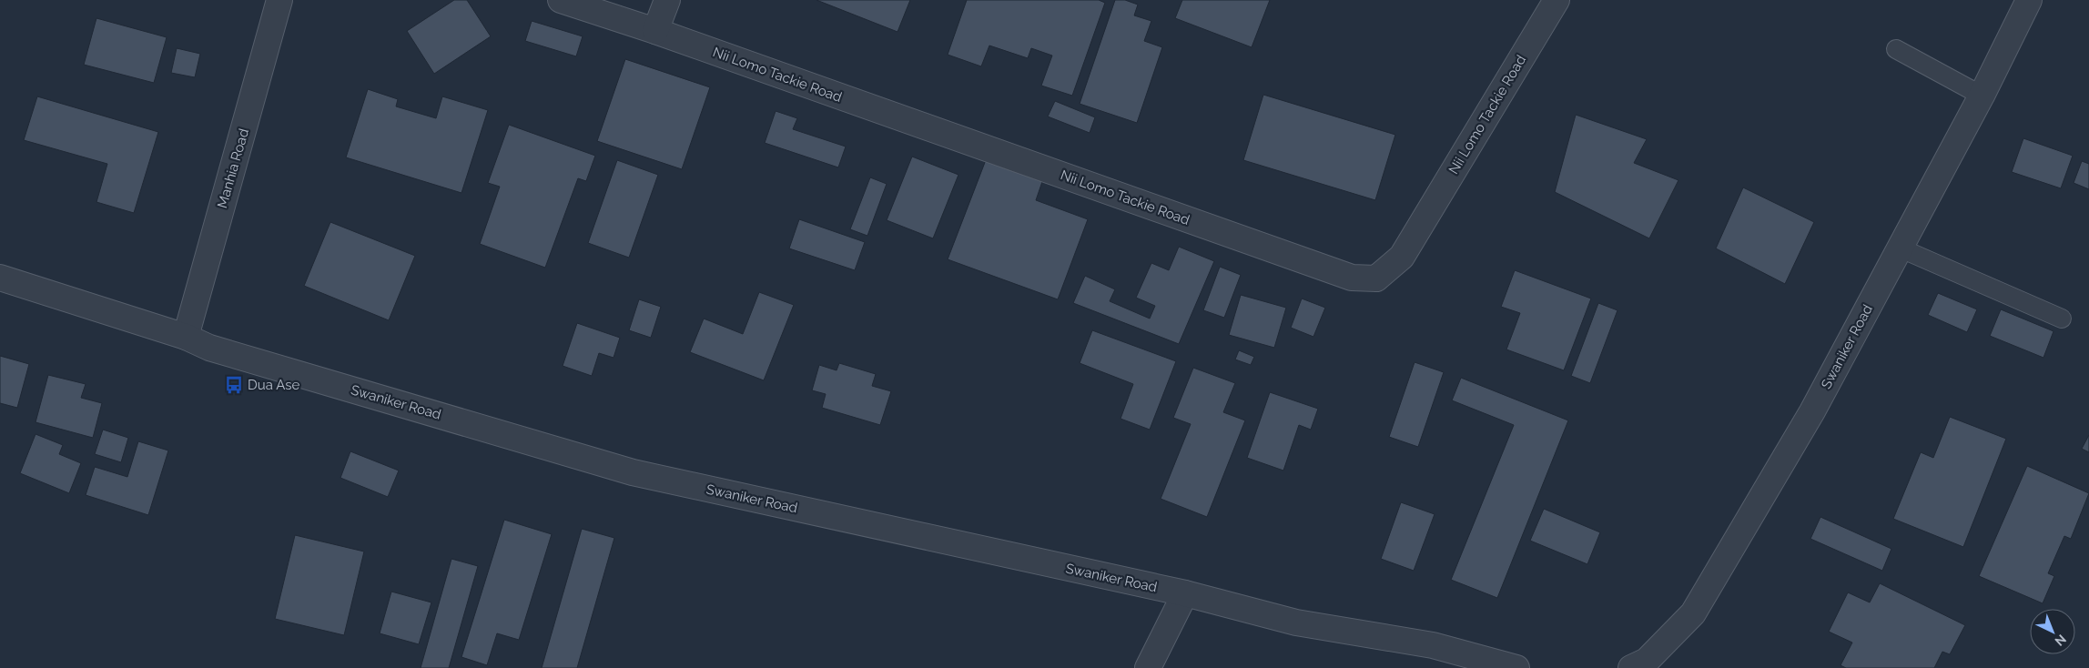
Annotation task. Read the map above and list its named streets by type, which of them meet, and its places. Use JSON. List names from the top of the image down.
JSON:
{
  "streets": {
    "street": ["Nii Lomo Tackie Road", "Manhia Road", "Swaniker Road"]
  },
  "crossings": [
    ["Manhia Road", "Swaniker Road"]
  ],
  "places": {
    "bus stop": ["Dua Ase"]
  },
  "north": "bottom right"
}
